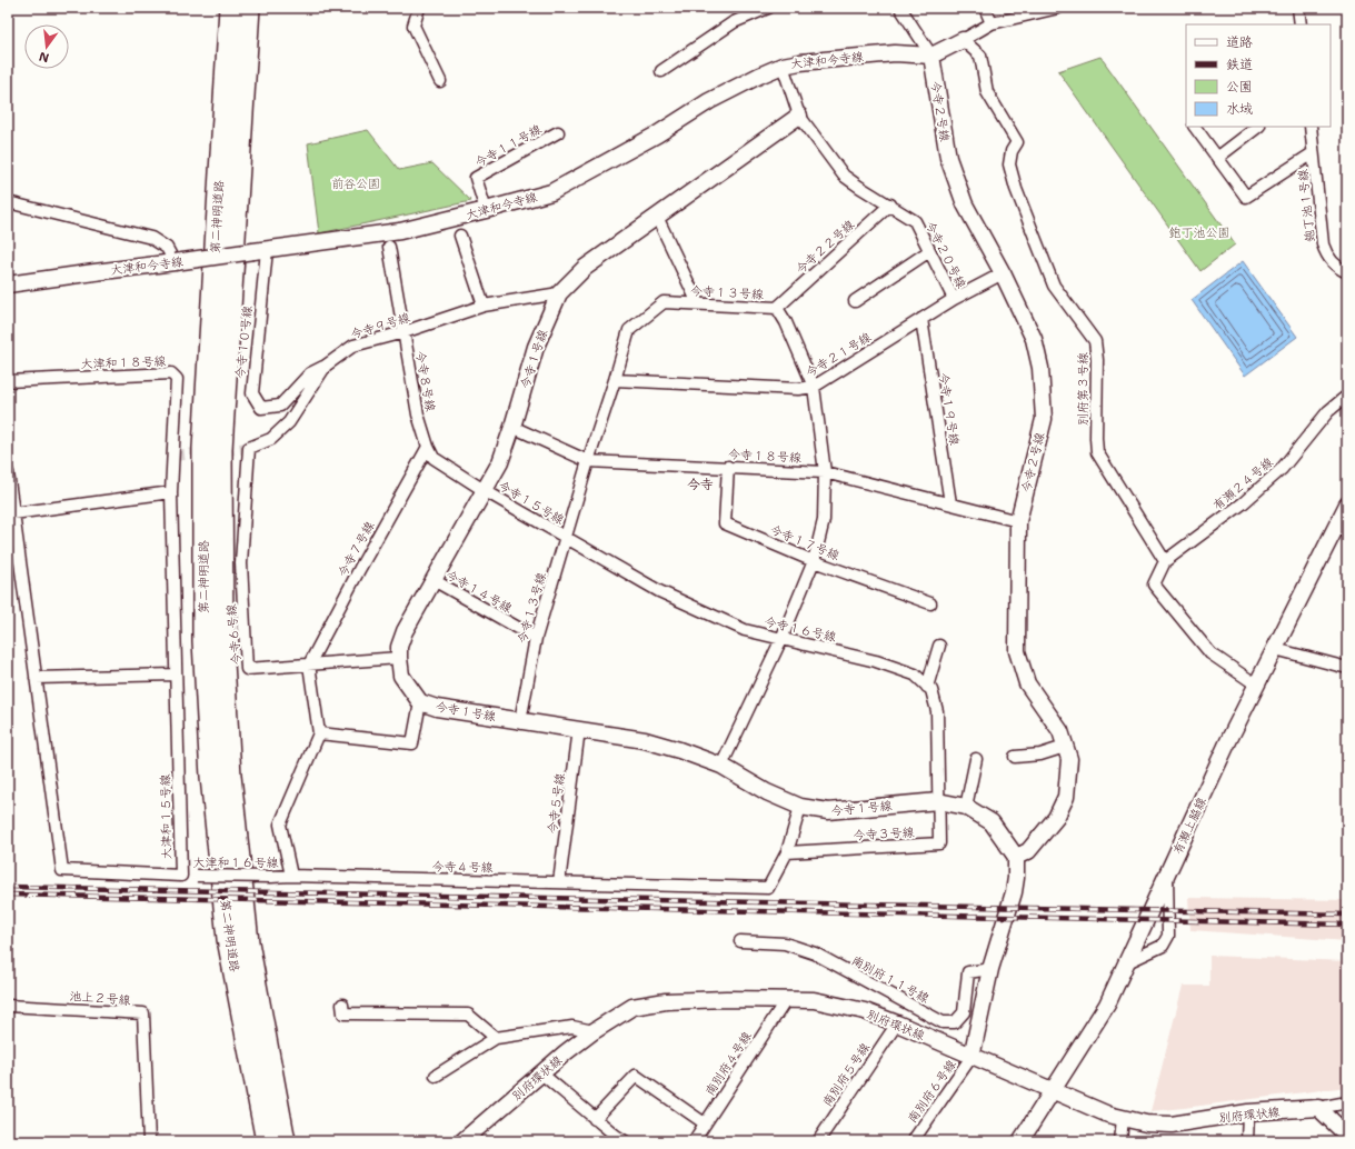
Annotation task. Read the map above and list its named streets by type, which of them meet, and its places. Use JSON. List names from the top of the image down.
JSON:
{
  "streets": {
    "highway": ["第二神明道路"],
    "street": [
      "大津和今寺線",
      "今寺２号線",
      "今寺１１号線",
      "鉋丁池１号線",
      "今寺２２号線",
      "今寺２０号線",
      "今寺１３号線",
      "今寺９号線",
      "今寺１０号線",
      "今寺２１号線",
      "今寺１号線",
      "大津和１８号線",
      "今寺８号線",
      "別府第３号線",
      "今寺１９号線",
      "今寺１８号線",
      "有瀬２４号線",
      "今寺１５号線",
      "今寺１７号線",
      "今寺７号線",
      "今寺１４号線",
      "今寺１６号線",
      "今寺６号線",
      "今寺５号線",
      "大津和１５号線",
      "有瀬上脇線",
      "今寺３号線",
      "大津和１６号線",
      "今寺４号線",
      "南別府１１号線",
      "池上２号線",
      "別府環状線",
      "南別府４号線",
      "南別府５号線",
      "南別府６号線"
    ]
  },
  "crossings": [
    ["大津和今寺線", "今寺２号線"],
    ["大津和今寺線", "今寺１１号線"],
    ["大津和今寺線", "今寺１０号線"],
    ["今寺２号線", "今寺２１号線"],
    ["今寺２号線", "今寺１号線"],
    ["今寺２号線", "今寺１８号線"],
    ["今寺２２号線", "今寺２０号線"],
    ["今寺２２号線", "今寺１３号線"],
    ["今寺２０号線", "今寺２１号線"],
    ["今寺２０号線", "今寺１号線"],
    ["今寺１３号線", "今寺２１号線"],
    ["今寺１３号線", "今寺１号線"],
    ["今寺１３号線", "今寺１８号線"],
    ["今寺１３号線", "今寺１５号線"],
    ["今寺１３号線", "今寺１７号線"],
    ["今寺１３号線", "今寺１４号線"],
    ["今寺１３号線", "今寺１６号線"],
    ["今寺９号線", "今寺１０号線"],
    ["今寺９号線", "今寺１号線"],
    ["今寺９号線", "今寺８号線"],
    ["今寺９号線", "今寺６号線"],
    ["今寺２１号線", "今寺１９号線"],
    ["今寺１号線", "今寺８号線"],
    ["今寺１号線", "今寺１８号線"],
    ["今寺１号線", "今寺１５号線"],
    ["今寺１号線", "今寺１４号線"],
    ["今寺１号線", "今寺１６号線"],
    ["今寺１号線", "今寺６号線"],
    ["今寺１号線", "今寺５号線"],
    ["今寺１号線", "今寺３号線"],
    ["今寺１号線", "今寺４号線"],
    ["大津和１８号線", "大津和１５号線"],
    ["今寺８号線", "今寺１５号線"],
    ["今寺８号線", "今寺７号線"],
    ["別府第３号線", "有瀬２４号線"],
    ["今寺１９号線", "今寺１８号線"],
    ["今寺１８号線", "今寺１７号線"],
    ["今寺１５号線", "今寺１６号線"],
    ["今寺７号線", "今寺６号線"],
    ["今寺１６号線", "今寺３号線"],
    ["今寺５号線", "今寺４号線"],
    ["大津和１５号線", "大津和１６号線"],
    ["有瀬上脇線", "別府環状線"],
    ["今寺３号線", "今寺４号線"],
    ["大津和１６号線", "今寺４号線"],
    ["別府環状線", "南別府４号線"],
    ["別府環状線", "南別府５号線"],
    ["別府環状線", "南別府６号線"]
  ],
  "districts": ["今寺"],
  "parks": ["前谷公園", "鉋丁池公園"],
  "legend": [
    "道路",
    "鉄道",
    "公園",
    "水域"
  ],
  "north": "bottom"
}
